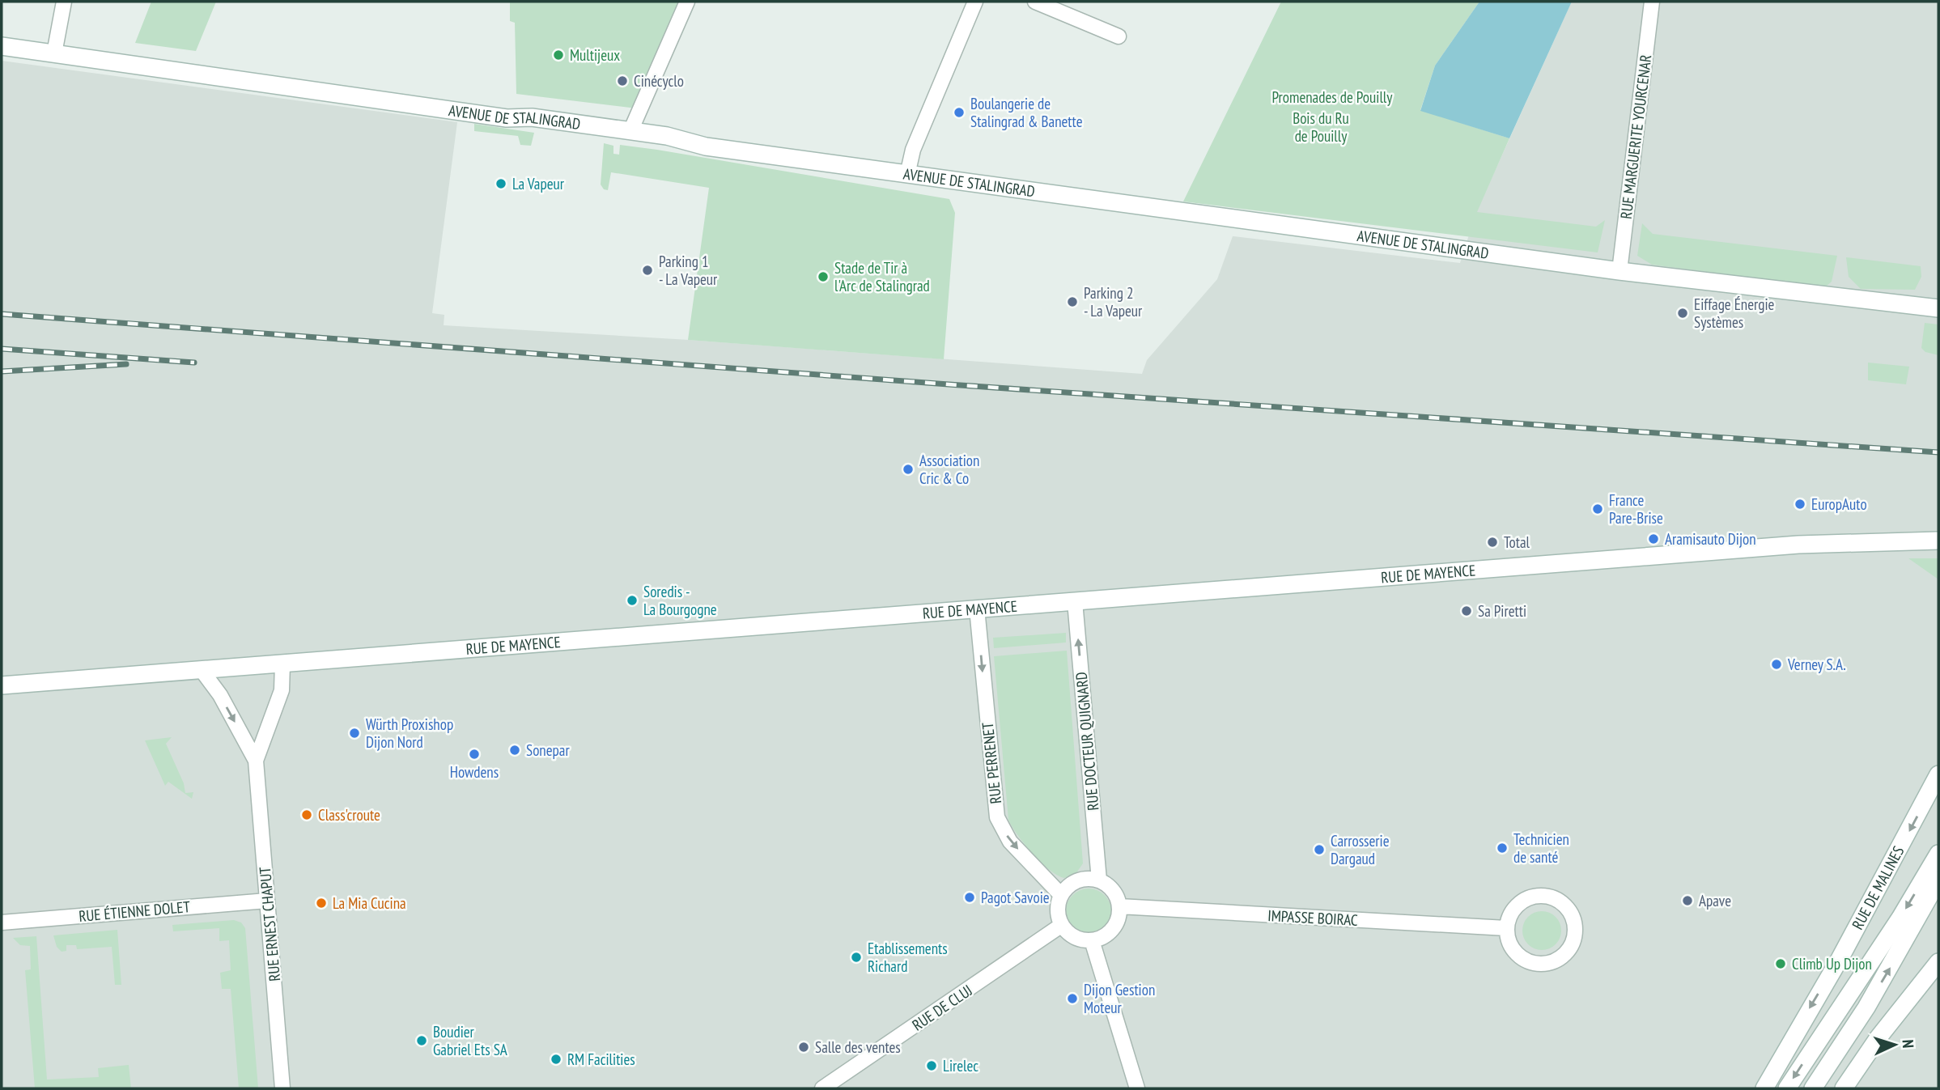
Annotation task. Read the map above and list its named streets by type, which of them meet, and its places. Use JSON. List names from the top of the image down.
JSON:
{
  "streets": {
    "street": [
      "AVENUE DE STALINGRAD",
      "RUE MARGUERITE YOURCENAR",
      "RUE DE MAYENCE",
      "RUE DOCTEUR QUIGNARD",
      "RUE PERRENET",
      "RUE DE MALINES",
      "RUE ÉTIENNE DOLET",
      "IMPASSE BOIRAC",
      "RUE ERNEST CHAPUT",
      "RUE DE CLUJ"
    ]
  },
  "crossings": [
    ["AVENUE DE STALINGRAD", "RUE MARGUERITE YOURCENAR"],
    ["RUE DE MAYENCE", "RUE DOCTEUR QUIGNARD"],
    ["RUE DE MAYENCE", "RUE PERRENET"],
    ["RUE DE MAYENCE", "RUE ERNEST CHAPUT"],
    ["RUE DOCTEUR QUIGNARD", "RUE PERRENET"],
    ["RUE DOCTEUR QUIGNARD", "IMPASSE BOIRAC"],
    ["RUE DOCTEUR QUIGNARD", "RUE DE CLUJ"],
    ["RUE PERRENET", "IMPASSE BOIRAC"],
    ["RUE PERRENET", "RUE DE CLUJ"],
    ["RUE ÉTIENNE DOLET", "RUE ERNEST CHAPUT"],
    ["IMPASSE BOIRAC", "RUE DE CLUJ"]
  ],
  "one_way": ["RUE DOCTEUR QUIGNARD", "RUE PERRENET"],
  "parks": ["Promenades de Pouilly", "Bois du Ru de Pouilly"],
  "places": [
    "Multijeux",
    "Cinécyclo",
    "Boulangerie de Stalingrad & Banette",
    "La Vapeur",
    "Parking 1 - La Vapeur",
    "Stade de Tir à l'Arc de Stalingrad",
    "Parking 2 - La Vapeur",
    "Eiffage Énergie Systèmes",
    "Association Cric & Co",
    "EuropAuto",
    "France Pare-Brise",
    "Aramisauto Dijon",
    "Total",
    "Soredis - La Bourgogne",
    "Sa Piretti",
    "Verney S.A.",
    "Würth Proxishop Dijon Nord",
    "Sonepar",
    "Howdens",
    "Class'croute",
    "Technicien de santé",
    "Carrosserie Dargaud",
    "Pagot Savoie",
    "Apave",
    "La Mia Cucina",
    "Etablissements Richard",
    "Climb Up Dijon",
    "Dijon Gestion Moteur",
    "Boudier Gabriel Ets SA",
    "Salle des ventes",
    "RM Facilities",
    "Lirelec"
  ],
  "north": "right"
}
